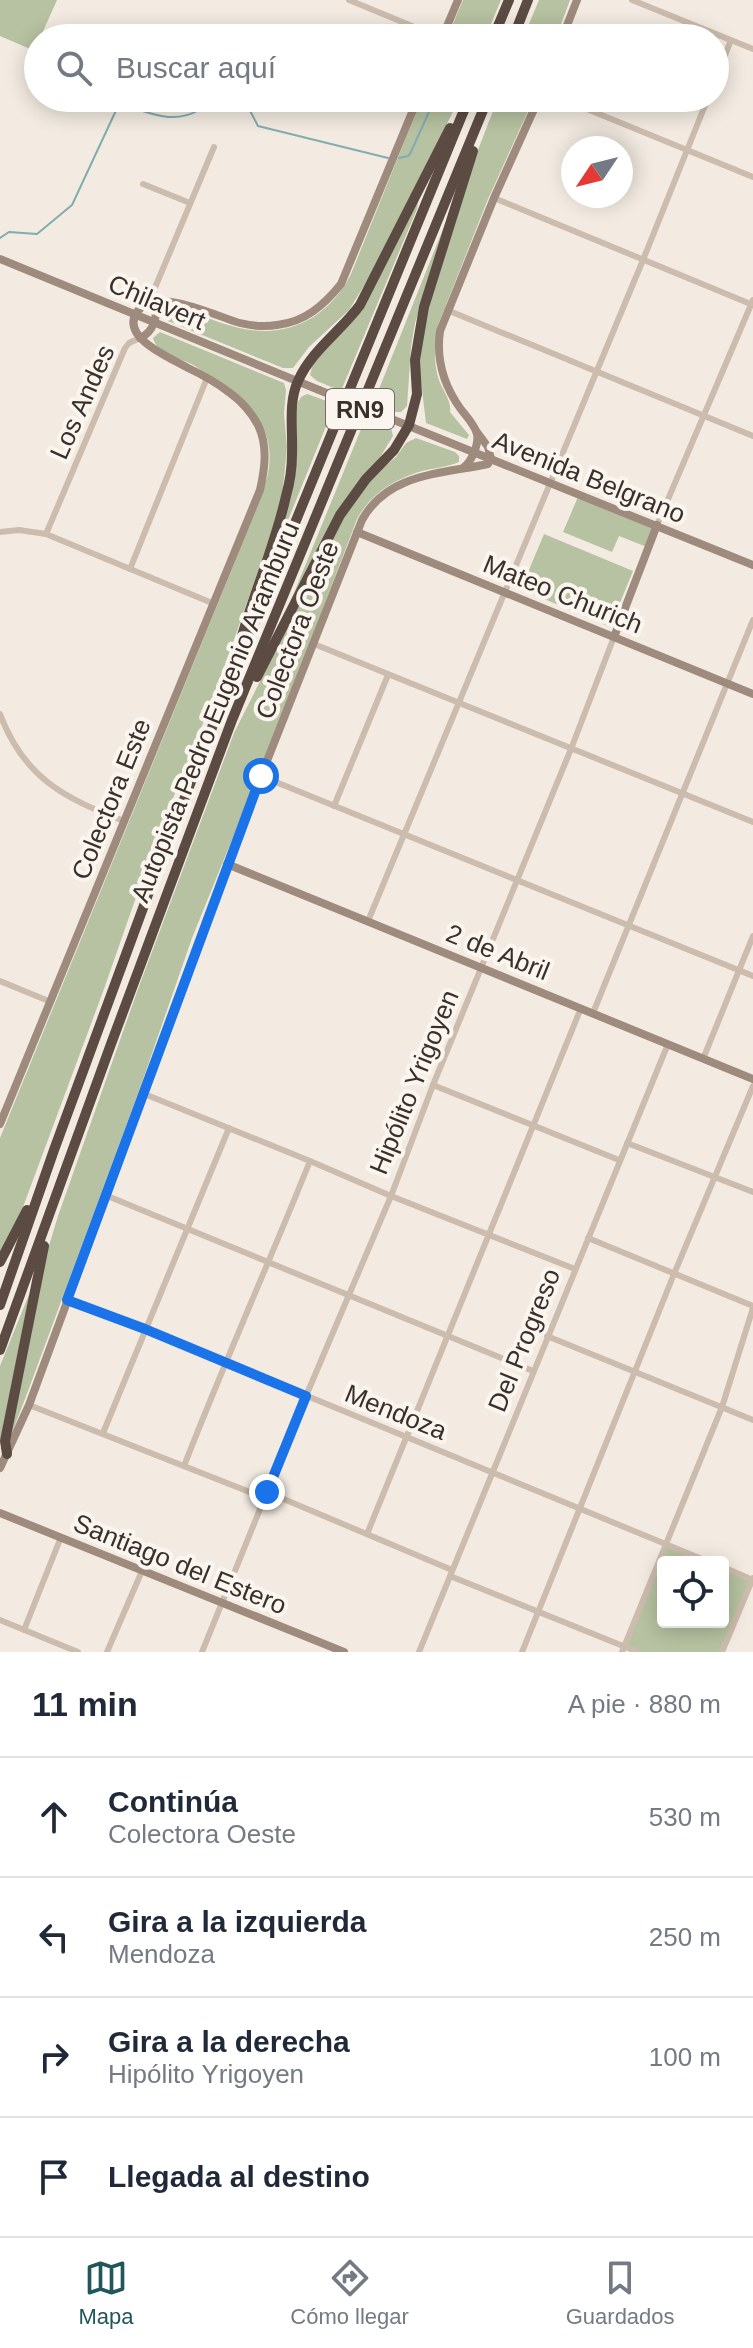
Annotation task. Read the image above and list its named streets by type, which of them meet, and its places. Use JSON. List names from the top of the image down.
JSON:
{
  "streets": {
    "highway": ["RN9", "Autopista Pedro Eugenio Aramburu"],
    "street": [
      "Chilavert",
      "Los Andes",
      "Avenida Belgrano",
      "Mateo Churich",
      "Colectora Oeste",
      "Colectora Este",
      "2 de Abril",
      "Hipólito Yrigoyen",
      "Del Progreso",
      "Mendoza",
      "Santiago del Estero"
    ]
  },
  "crossings": [
    ["Chilavert", "Los Andes"],
    ["Chilavert", "Avenida Belgrano"],
    ["Los Andes", "Colectora Este"],
    ["Avenida Belgrano", "Colectora Oeste"],
    ["Avenida Belgrano", "Hipólito Yrigoyen"],
    ["Mateo Churich", "Colectora Oeste"],
    ["Mateo Churich", "Hipólito Yrigoyen"],
    ["Colectora Oeste", "2 de Abril"],
    ["Colectora Oeste", "Mendoza"],
    ["2 de Abril", "Hipólito Yrigoyen"],
    ["2 de Abril", "Del Progreso"],
    ["Hipólito Yrigoyen", "Mendoza"],
    ["Hipólito Yrigoyen", "Santiago del Estero"],
    ["Del Progreso", "Mendoza"]
  ],
  "north": "bottom left",
  "page": {
    "search": "Buscar aquí",
    "heading": ["11 min", "A pie · 880 m"],
    "list": [
      ["Continúa", "Colectora Oeste", "530 m"],
      ["Gira a la izquierda", "Mendoza", "250 m"],
      ["Gira a la derecha", "Hipólito Yrigoyen", "100 m"],
      "Llegada al destino"
    ],
    "nav": ["Mapa", "Cómo llegar", "Guardados"]
  }
}
